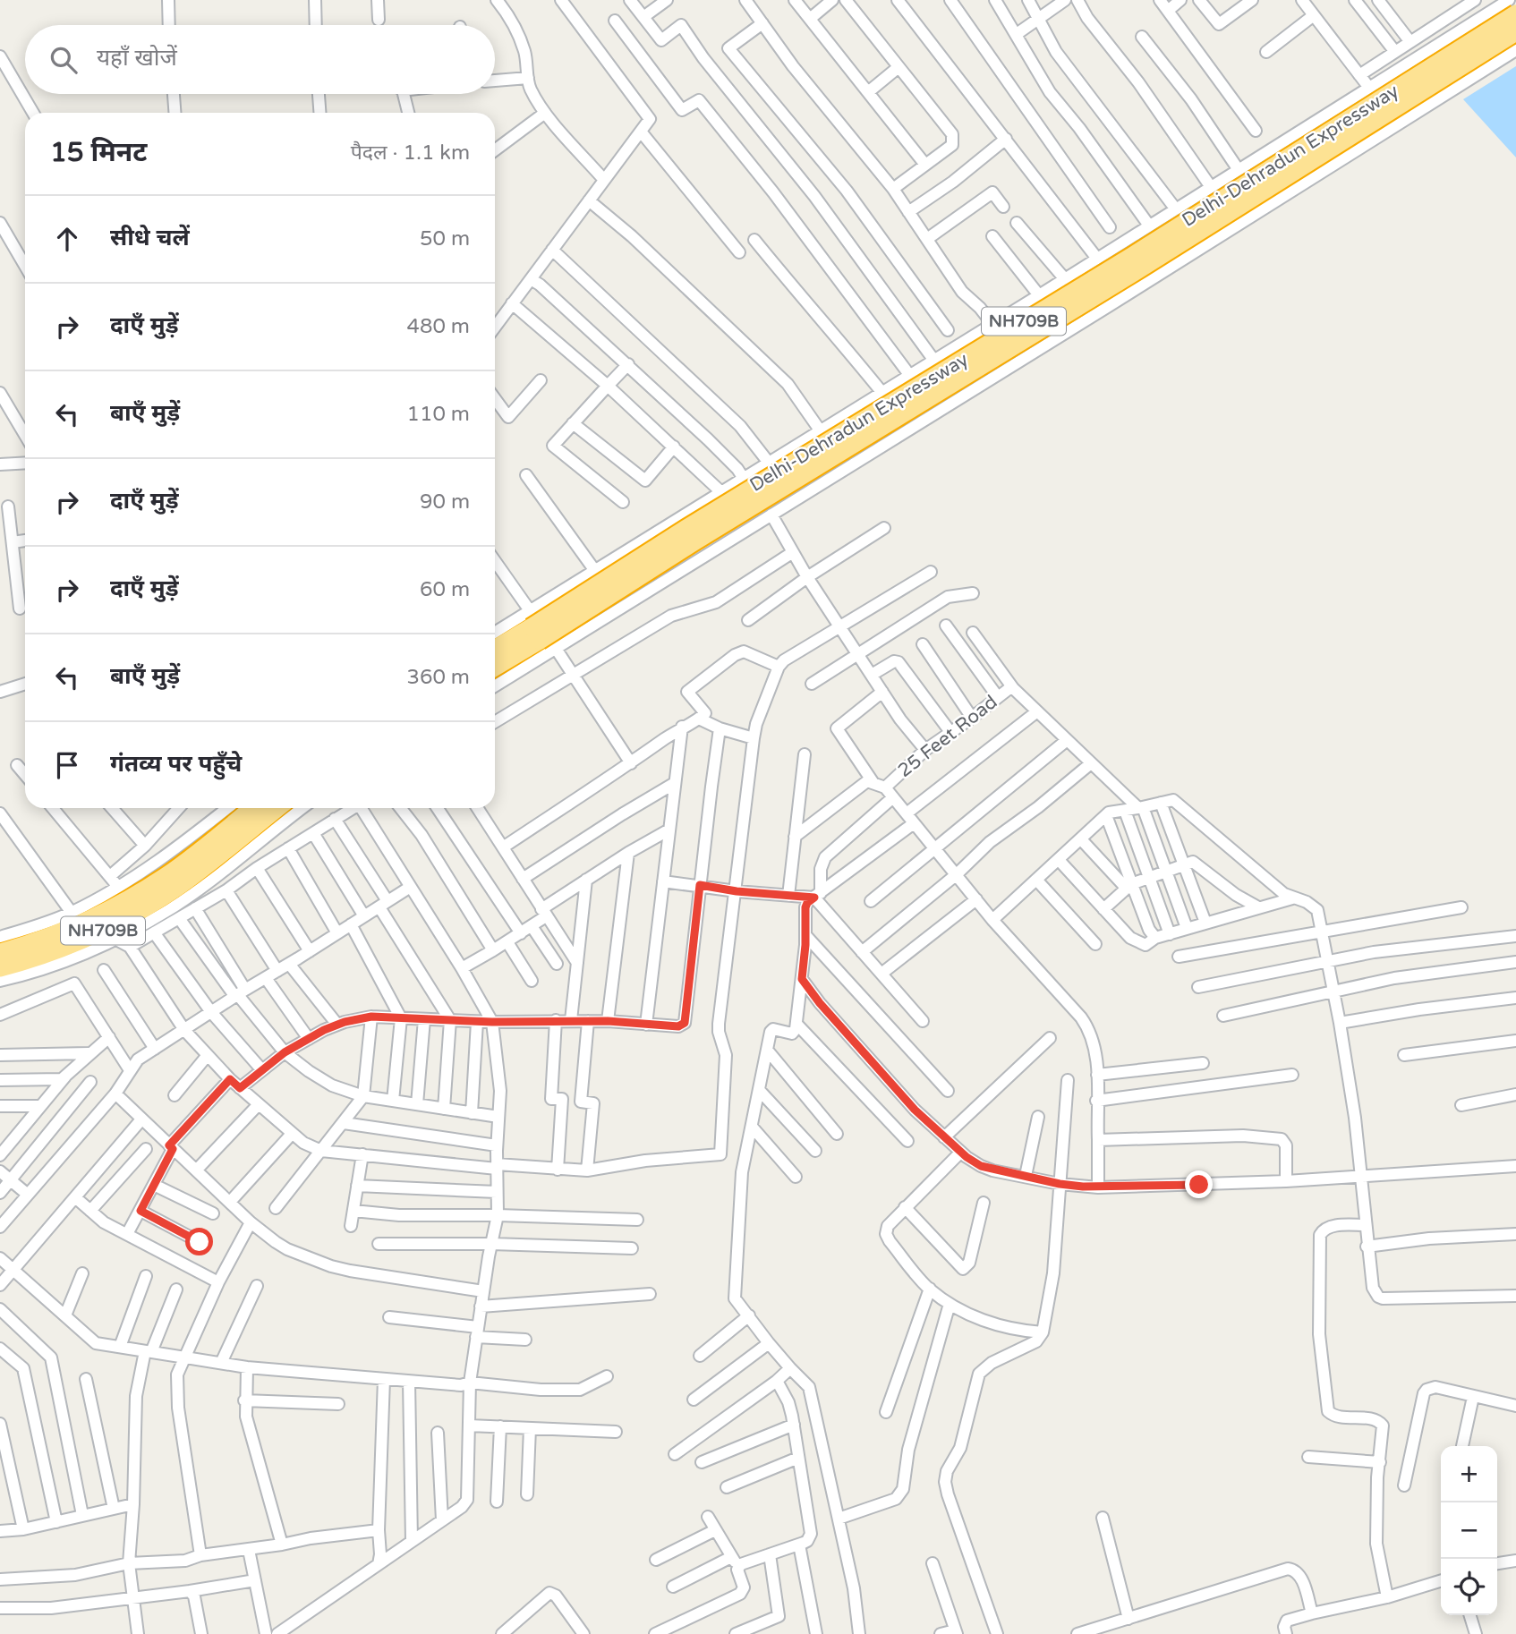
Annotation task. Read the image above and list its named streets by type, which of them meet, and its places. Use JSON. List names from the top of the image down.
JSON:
{
  "streets": {
    "highway": ["Delhi-Dehradun Expressway", "NH709B"],
    "street": ["25 Feet Road"]
  },
  "page": {
    "search": "यहाँ खोजें",
    "heading": ["15 मिनट", "पैदल · 1.1 km"],
    "list": [
      ["सीधे चलें", "50 m"],
      ["दाएँ मुड़ें", "480 m"],
      ["बाएँ मुड़ें", "110 m"],
      ["दाएँ मुड़ें", "90 m"],
      ["दाएँ मुड़ें", "60 m"],
      ["बाएँ मुड़ें", "360 m"],
      "गंतव्य पर पहुँचे"
    ],
    "map_buttons": ["+", "−"]
  }
}
